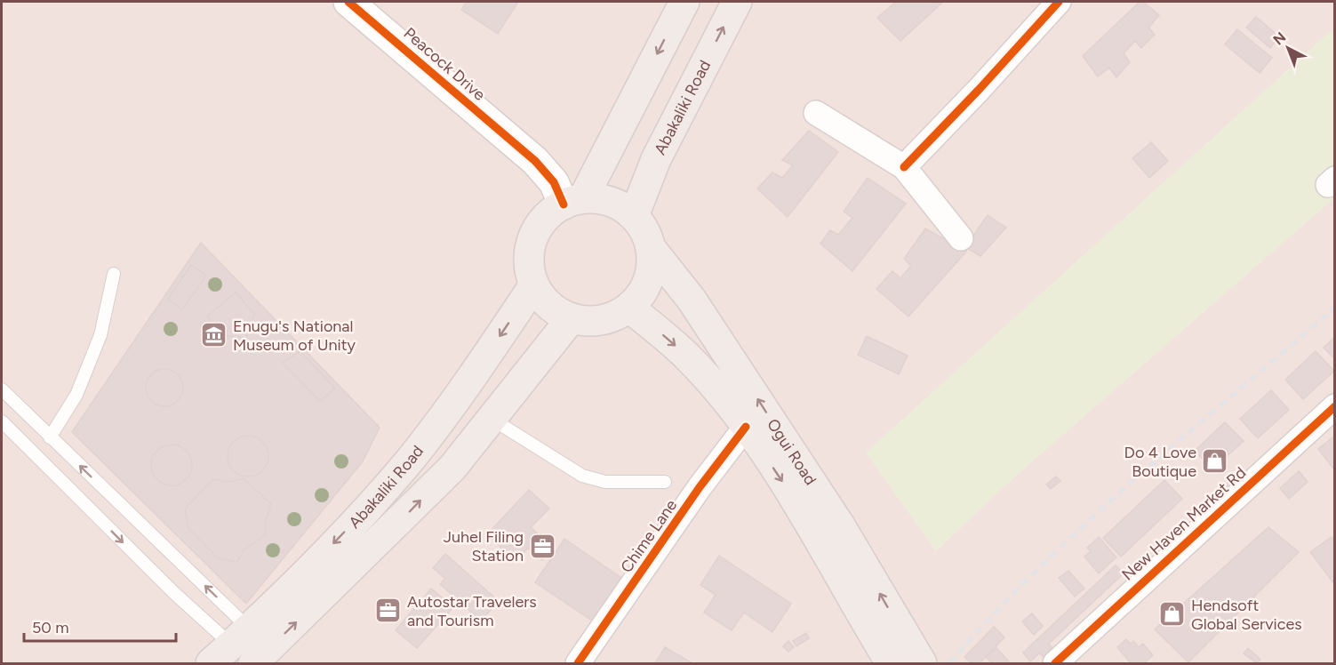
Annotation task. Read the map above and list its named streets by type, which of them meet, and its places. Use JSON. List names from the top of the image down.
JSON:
{
  "streets": {
    "main road": ["Abakaliki Road", "Ogui Road"],
    "street": ["Peacock Drive", "New Haven Market Rd", "Chime Lane"]
  },
  "crossings": [
    ["Peacock Drive", "Abakaliki Road"],
    ["Peacock Drive", "Ogui Road"],
    ["Abakaliki Road", "Ogui Road"],
    ["Ogui Road", "Chime Lane"]
  ],
  "places": {
    "museum": ["Enugu's National Museum of Unity"],
    "shop": ["Do 4 Love Boutique", "Hendsoft Global Services"],
    "office": ["Juhel Filing Station", "Autostar Travelers and Tourism"]
  },
  "scale_bar": "50 m",
  "north": "top left"
}
